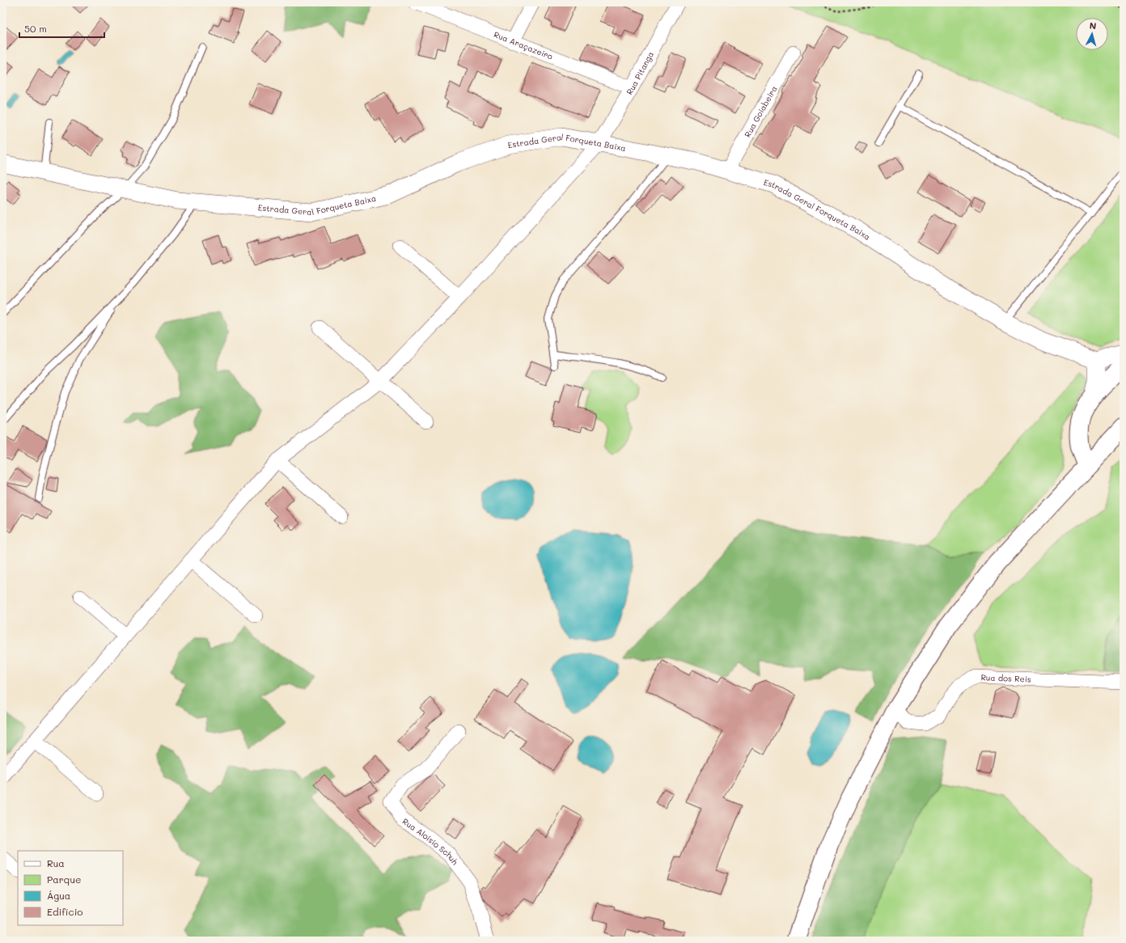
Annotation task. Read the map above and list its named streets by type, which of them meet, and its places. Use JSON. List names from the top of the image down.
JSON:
{
  "streets": {
    "street": [
      "Rua Araçazeiro",
      "Rua Pitanga",
      "Rua Goiabeira",
      "Estrada Geral Forqueta Baixa",
      "Rua dos Reis",
      "Rua Aloisio Schuh"
    ]
  },
  "crossings": [
    ["Rua Araçazeiro", "Rua Pitanga"],
    ["Rua Pitanga", "Estrada Geral Forqueta Baixa"],
    ["Rua Goiabeira", "Estrada Geral Forqueta Baixa"]
  ],
  "legend": [
    "Rua",
    "Parque",
    "Água",
    "Edifício"
  ],
  "scale_bar": "50 m",
  "north": "top"
}
